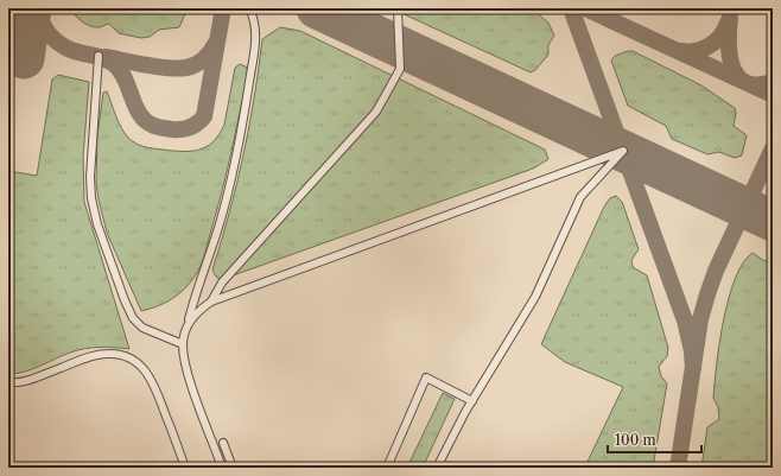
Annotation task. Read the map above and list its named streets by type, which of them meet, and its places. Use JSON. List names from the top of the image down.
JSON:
{
  "scale_bar": "100 m"
}
